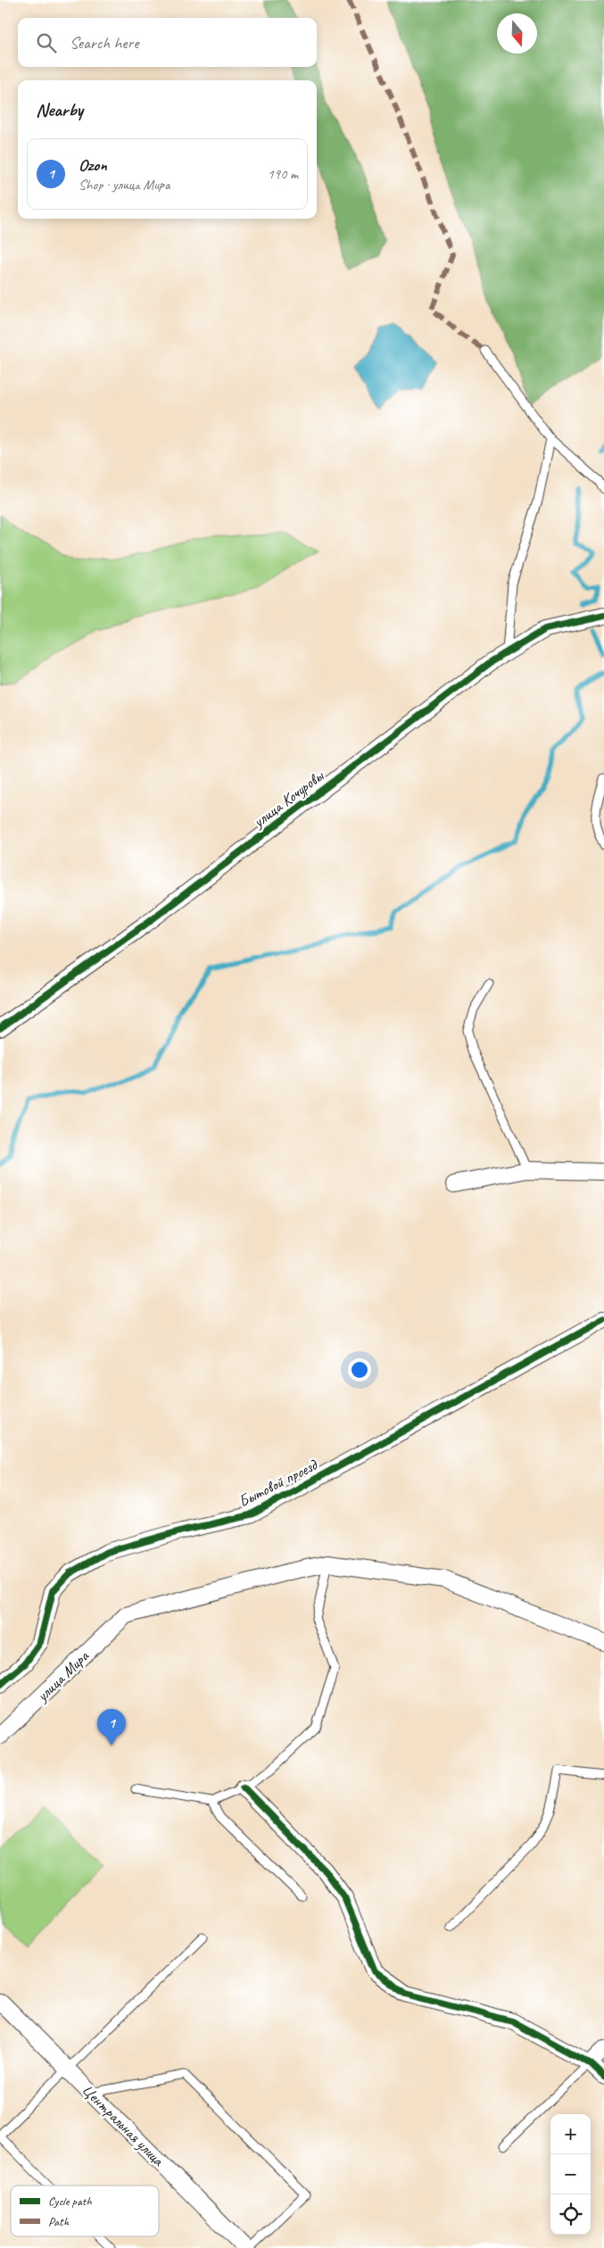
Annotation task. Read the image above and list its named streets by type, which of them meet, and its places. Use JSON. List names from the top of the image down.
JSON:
{
  "streets": {
    "street": [
      "улица Кочуровы",
      "Бытовой проезд",
      "улица Мира",
      "Центральная улица"
    ]
  },
  "legend": ["Cycle path", "Path"],
  "north": "bottom",
  "page": {
    "search": "Search here",
    "heading": "Nearby",
    "list": [
      {
        "mark": "1",
        "name": "Ozon",
        "note": "Shop · улица Мира",
        "value": "190 m"
      }
    ],
    "pins": "1",
    "map_buttons": ["+", "−"]
  }
}
